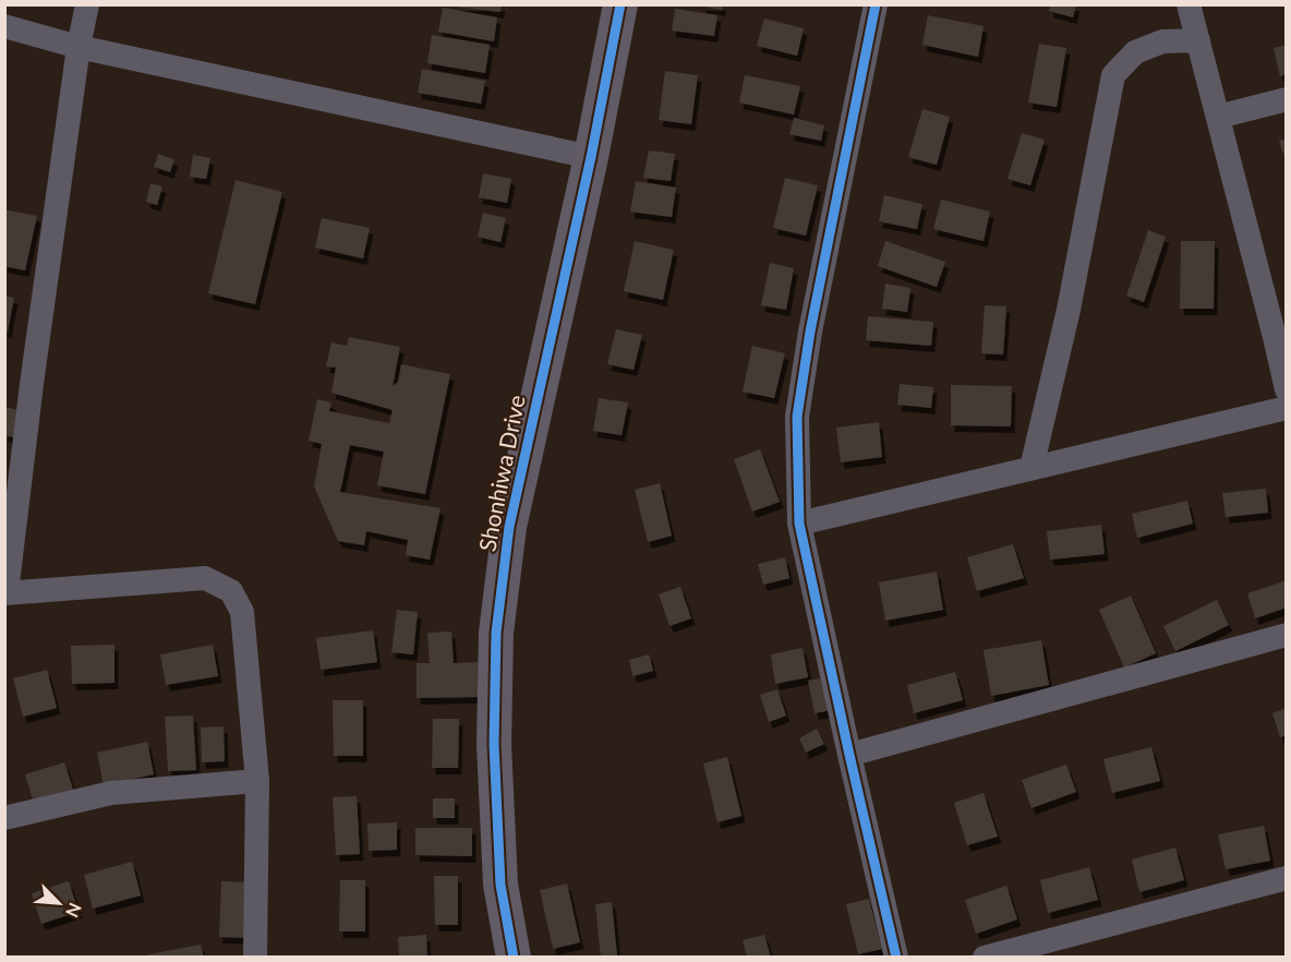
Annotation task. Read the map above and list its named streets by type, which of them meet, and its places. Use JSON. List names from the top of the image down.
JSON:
{
  "streets": {
    "street": ["Shonhiwa Drive"]
  },
  "north": "bottom right"
}
